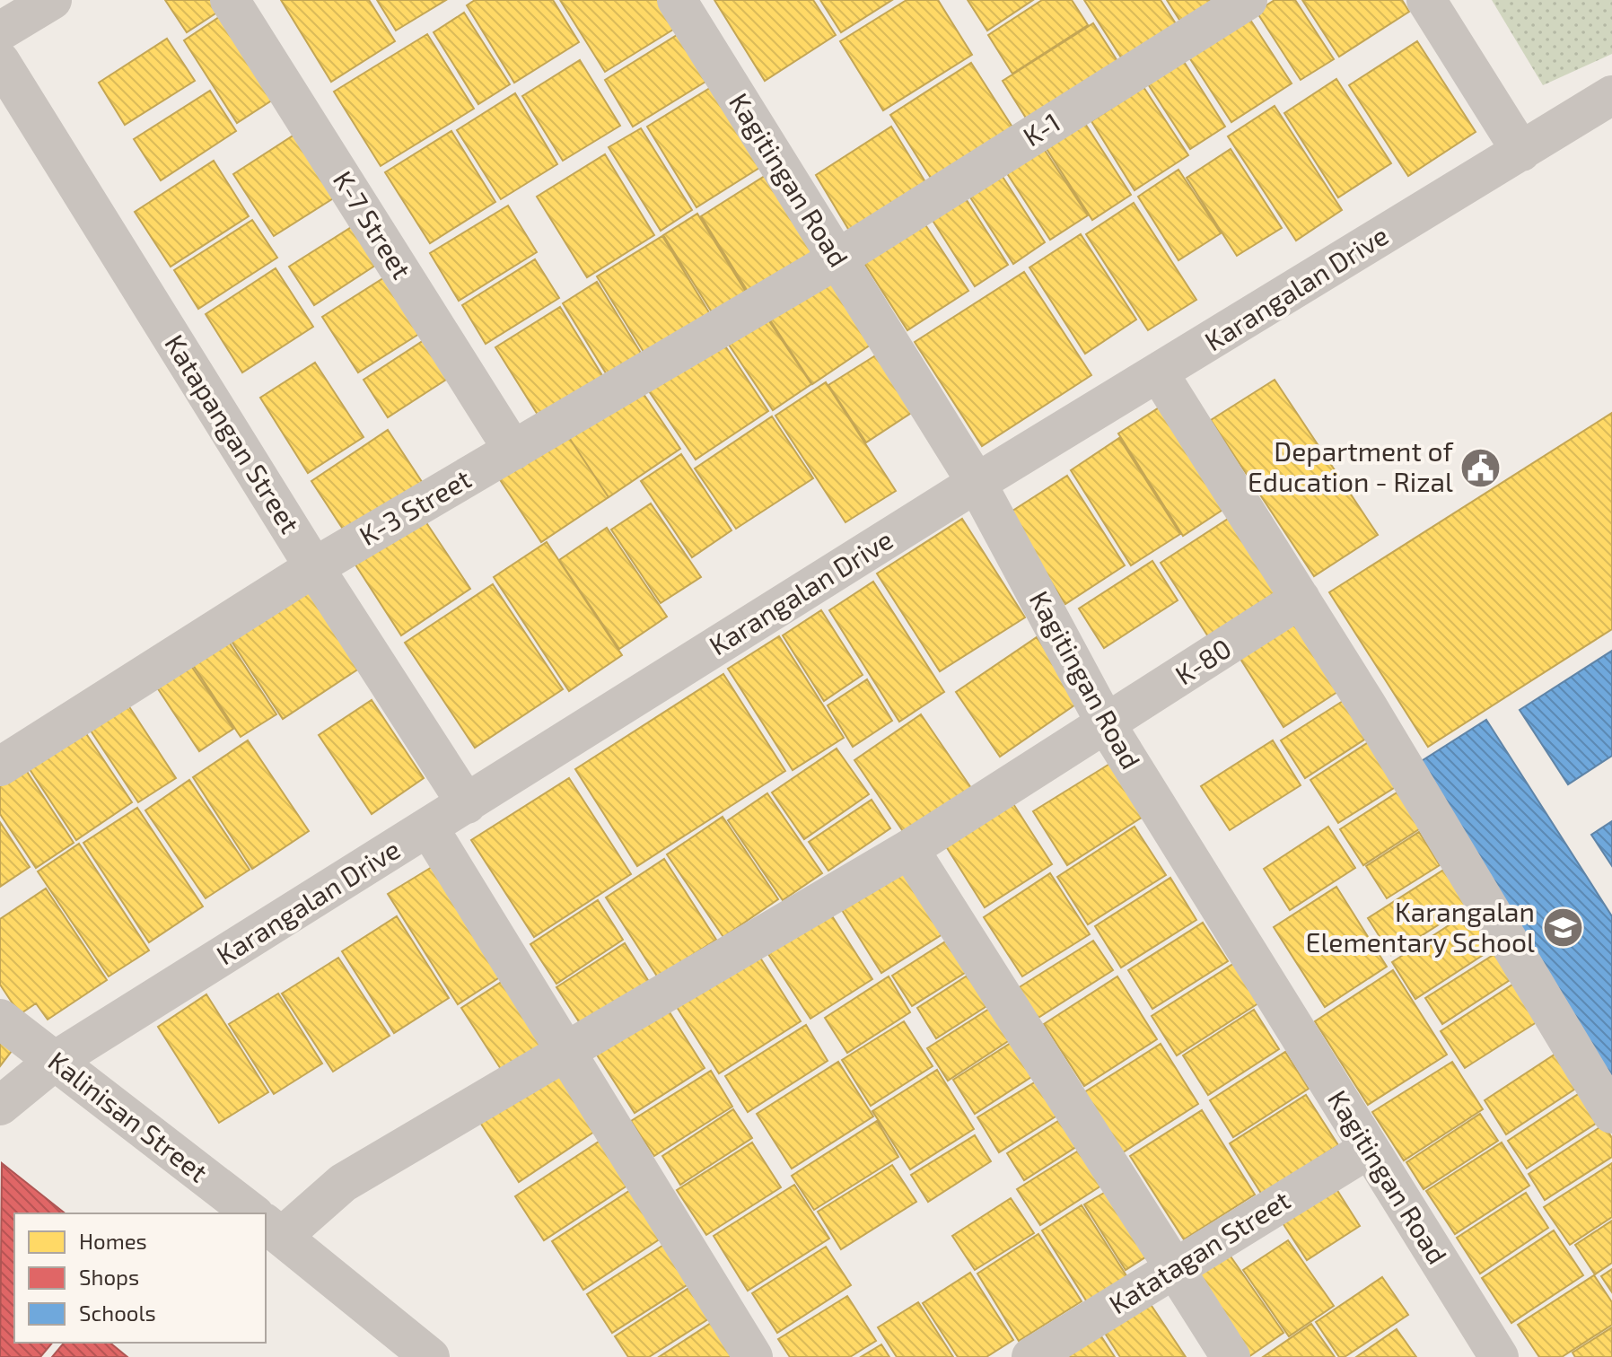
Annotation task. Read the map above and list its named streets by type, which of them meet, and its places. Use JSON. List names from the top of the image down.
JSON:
{
  "streets": {
    "street": [
      "K-1",
      "Kagitingan Road",
      "K-7 Street",
      "Karangalan Drive",
      "Katapangan Street",
      "K-3 Street",
      "K-80",
      "Kalinisan Street",
      "Katatagan Street"
    ]
  },
  "crossings": [
    ["K-1", "Kagitingan Road"],
    ["K-1", "K-3 Street"],
    ["Kagitingan Road", "Karangalan Drive"],
    ["Kagitingan Road", "K-3 Street"],
    ["Kagitingan Road", "K-80"],
    ["Kagitingan Road", "Katatagan Street"],
    ["K-7 Street", "K-3 Street"],
    ["Karangalan Drive", "Katapangan Street"],
    ["Karangalan Drive", "Kalinisan Street"],
    ["Katapangan Street", "K-3 Street"],
    ["K-80", "Kalinisan Street"]
  ],
  "places": {
    "public building": ["Department of Education - Rizal"],
    "school or university": ["Karangalan Elementary School"]
  },
  "legend": ["Homes", "Shops", "Schools"]
}
